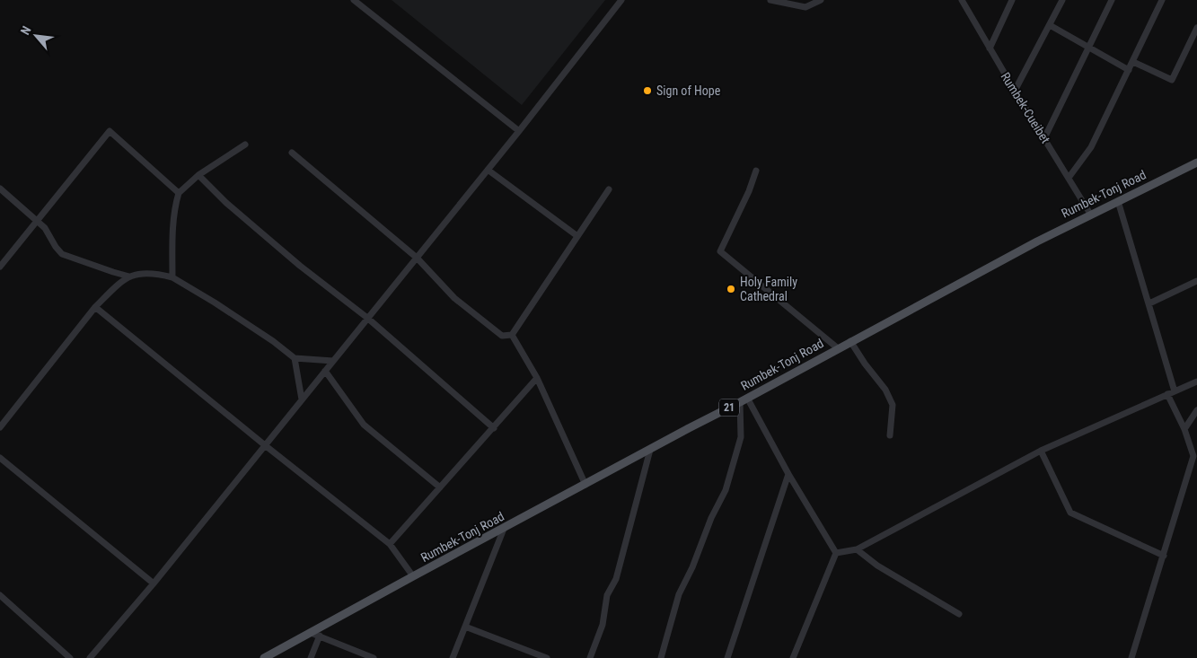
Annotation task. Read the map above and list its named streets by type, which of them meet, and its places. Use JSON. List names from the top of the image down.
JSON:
{
  "streets": {
    "main road": ["Rumbek-Tonj Road", "21"],
    "street": ["Rumbek-Cueibet"]
  },
  "crossings": [
    ["Rumbek-Cueibet", "Rumbek-Tonj Road"]
  ],
  "places": ["Sign of Hope", "Holy Family Cathedral"],
  "north": "top left"
}
